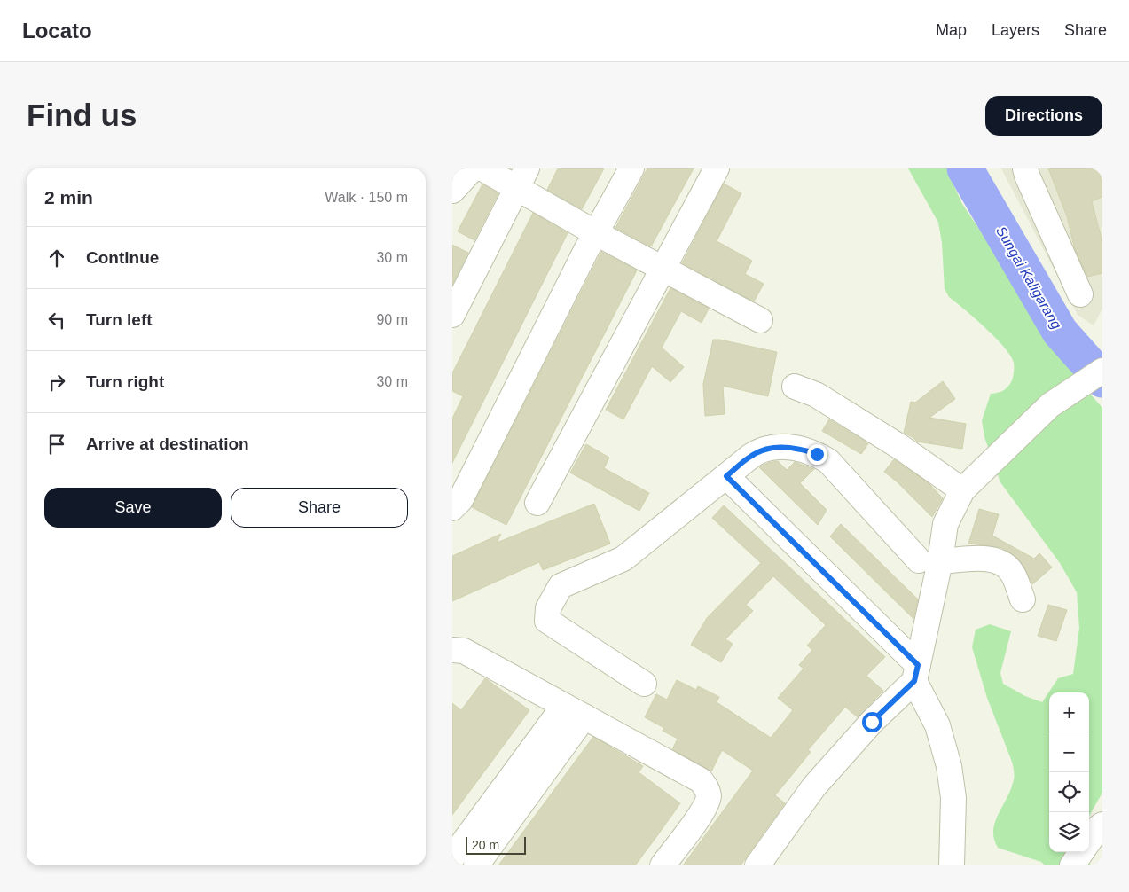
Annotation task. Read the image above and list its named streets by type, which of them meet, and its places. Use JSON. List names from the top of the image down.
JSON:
{
  "water": ["Sungai Kaligarang"],
  "scale_bar": "20 m",
  "page": {
    "header": "Locato",
    "nav": ["Map", "Layers", "Share"],
    "buttons": [
      "Directions",
      ["Save", "Share"]
    ],
    "title": "Find us",
    "heading": ["2 min", "Walk · 150 m"],
    "list": [
      ["Continue", "30 m"],
      ["Turn left", "90 m"],
      ["Turn right", "30 m"],
      "Arrive at destination"
    ],
    "map_buttons": ["+", "−"],
    "scale": "20 m"
  }
}
